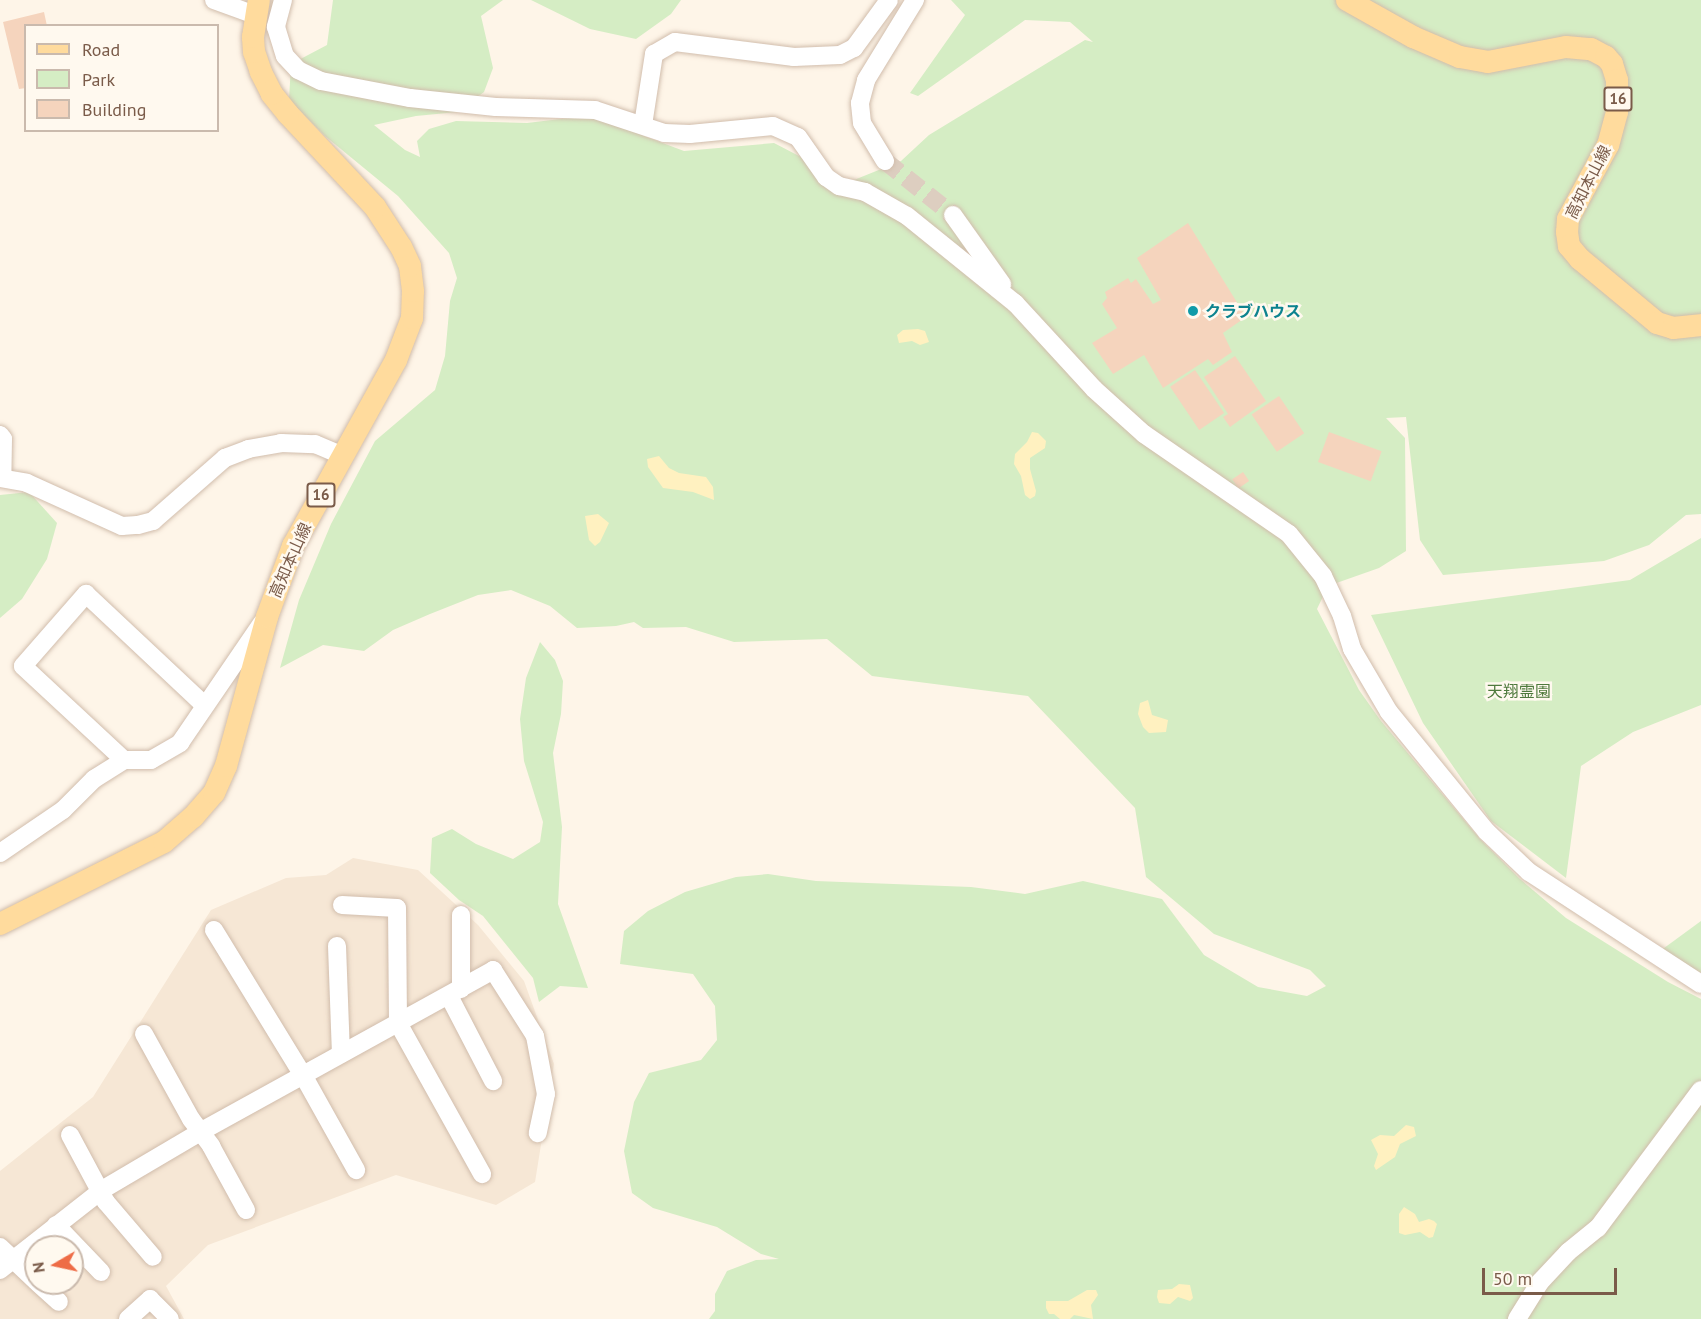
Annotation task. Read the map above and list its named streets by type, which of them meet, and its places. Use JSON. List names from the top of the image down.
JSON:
{
  "streets": {
    "main road": ["16", "高知本山線"]
  },
  "parks": ["天翔霊園"],
  "places": ["クラブハウス"],
  "legend": ["Road", "Park", "Building"],
  "scale_bar": "50 m",
  "north": "left"
}
